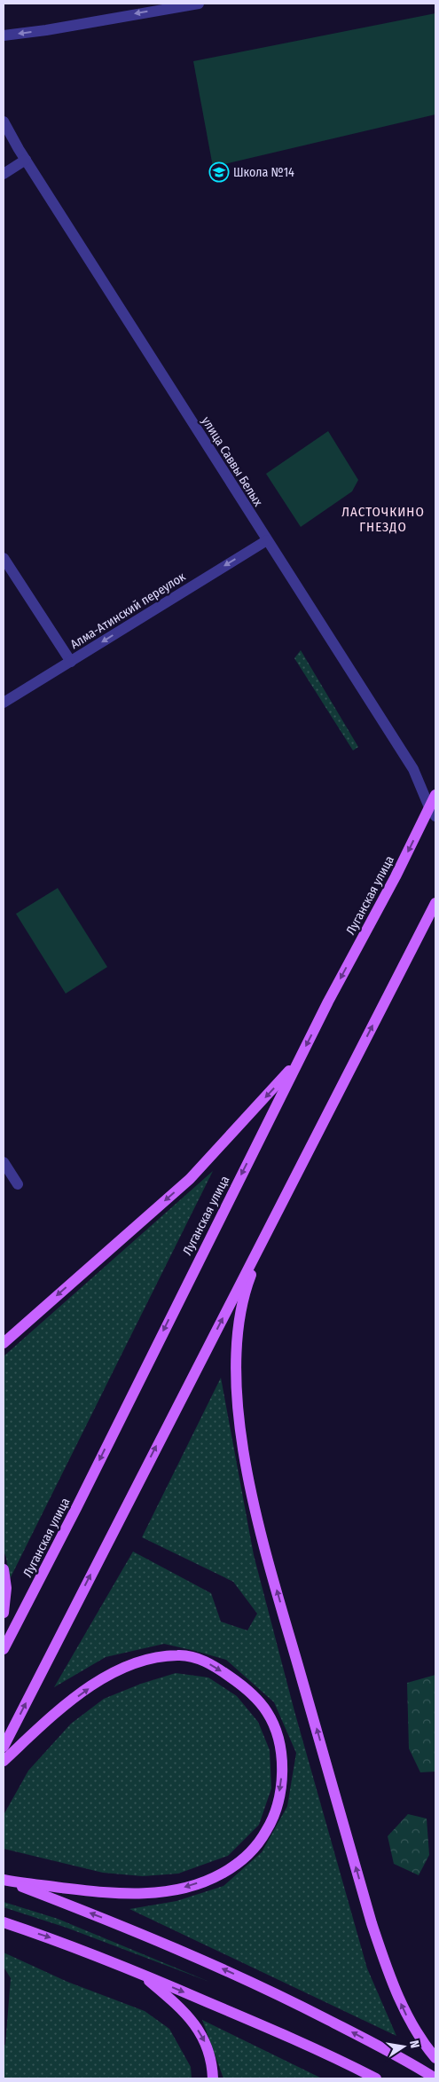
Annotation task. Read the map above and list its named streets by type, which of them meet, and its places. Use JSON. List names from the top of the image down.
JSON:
{
  "streets": {
    "main road": ["Луганская улица"],
    "street": ["улица Саввы Белых", "Алма-Атинский переулок"]
  },
  "crossings": [
    ["улица Саввы Белых", "Алма-Атинский переулок"],
    ["улица Саввы Белых", "Луганская улица"]
  ],
  "one_way": ["Алма-Атинский переулок"],
  "districts": ["ЛАСТОЧКИНО ГНЕЗДО"],
  "places": {
    "school or university": ["Школа №14"]
  },
  "north": "right"
}
